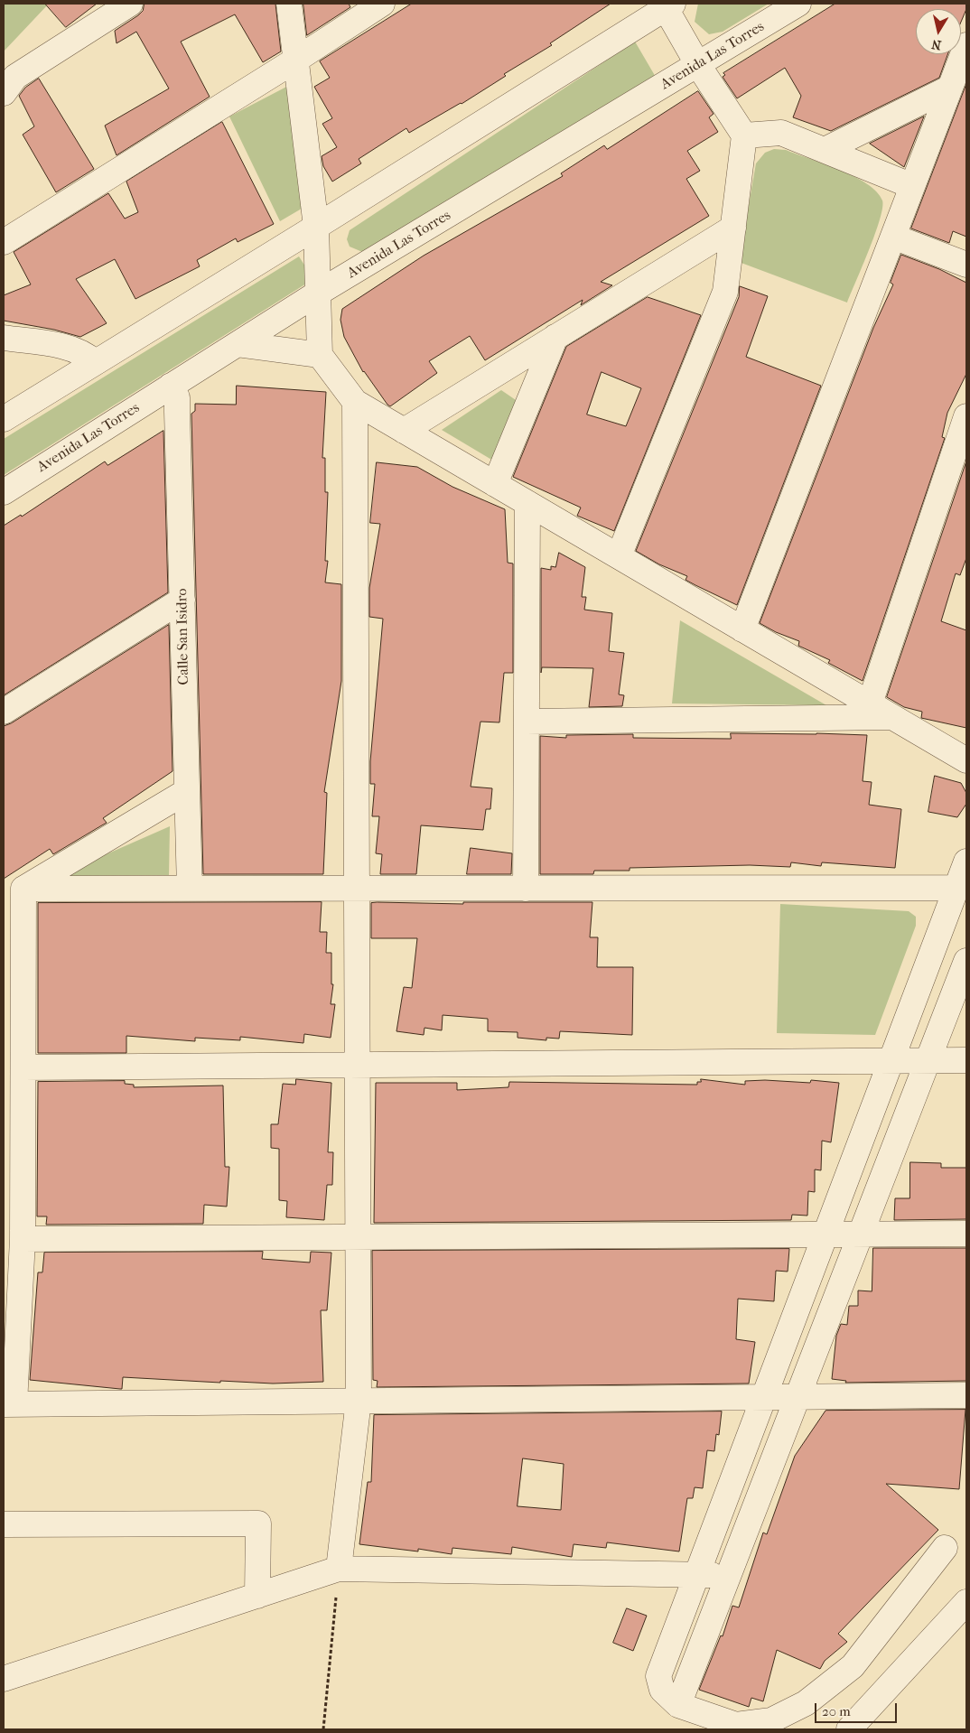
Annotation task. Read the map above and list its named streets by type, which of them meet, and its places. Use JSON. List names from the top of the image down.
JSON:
{
  "streets": {
    "street": ["Avenida Las Torres", "Calle San Isidro"]
  },
  "crossings": [
    ["Avenida Las Torres", "Calle San Isidro"]
  ],
  "scale_bar": "20 m",
  "north": "bottom"
}
